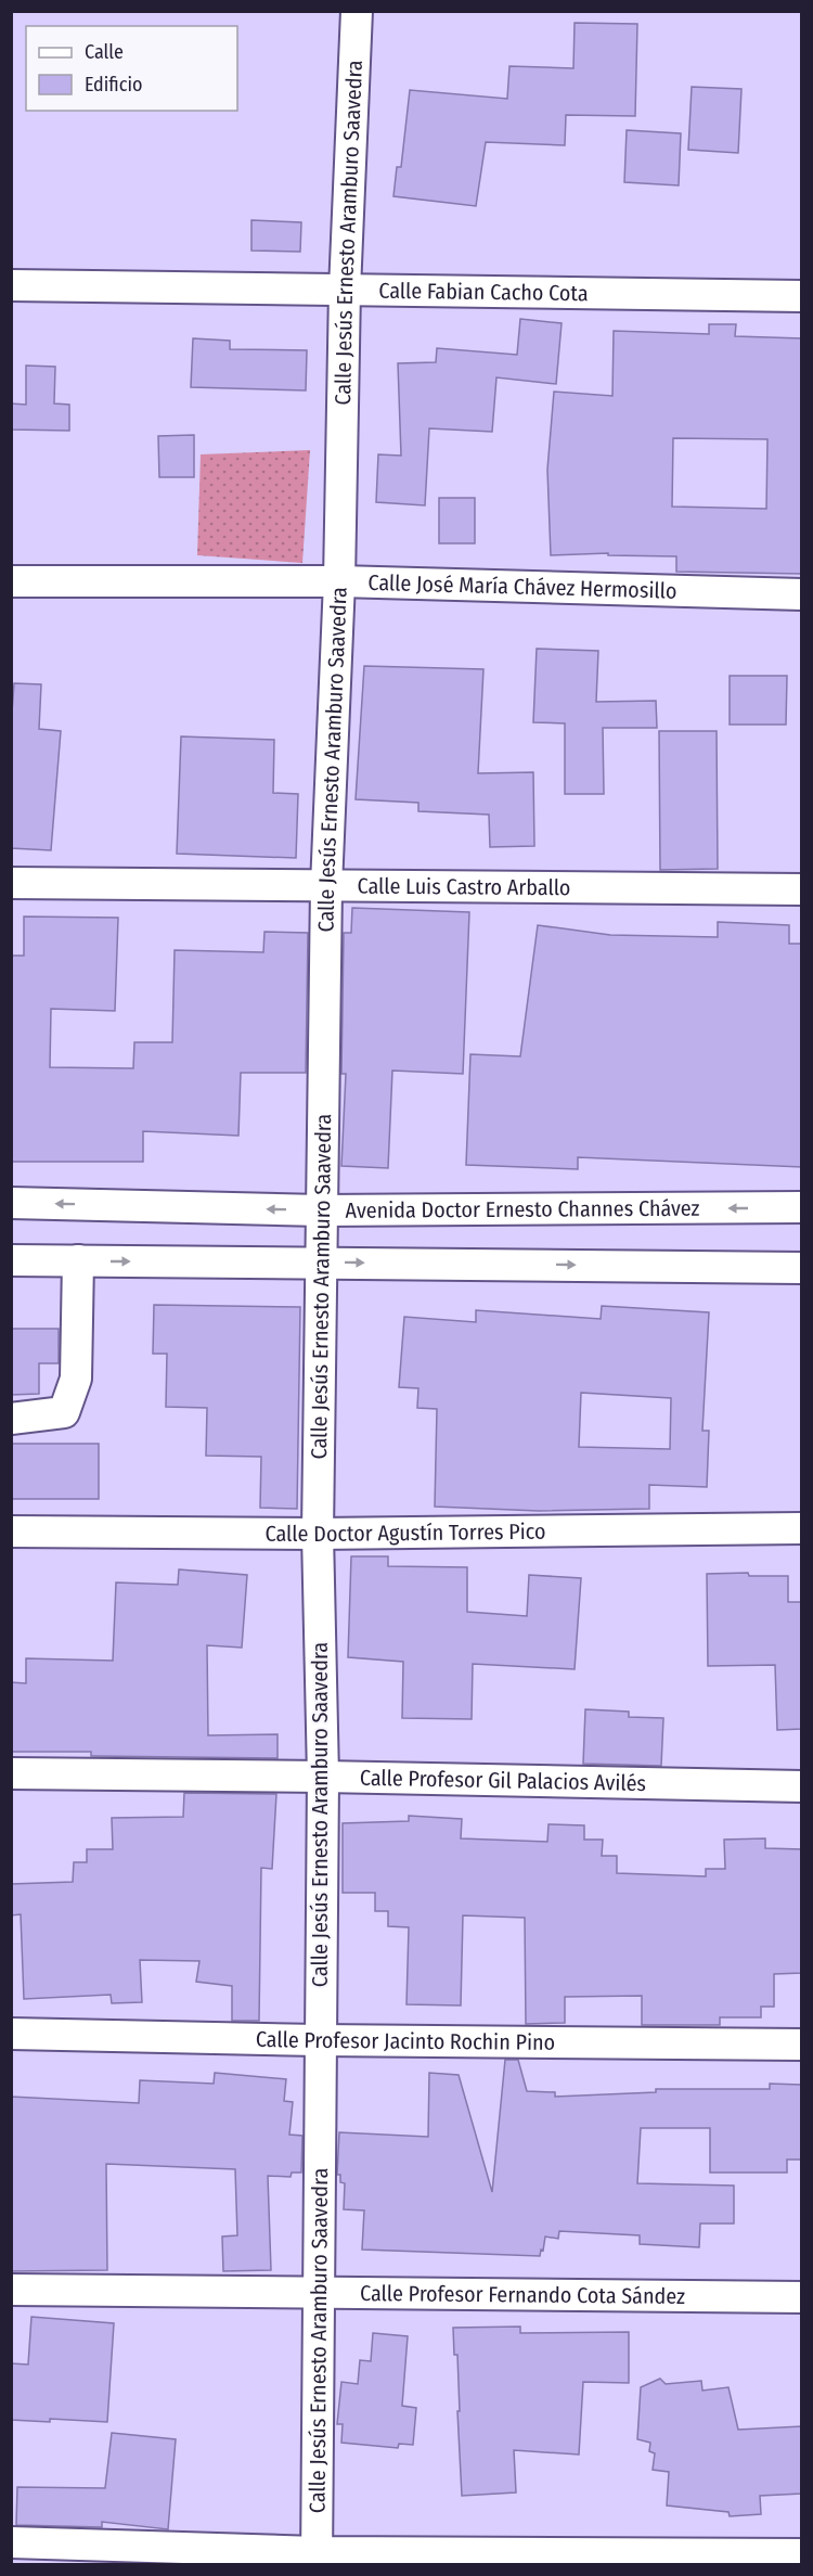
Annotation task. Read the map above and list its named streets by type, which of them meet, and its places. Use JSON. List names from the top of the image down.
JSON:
{
  "streets": {
    "street": [
      "Calle Jesús Ernesto Aramburo Saavedra",
      "Calle Fabian Cacho Cota",
      "Calle José María Chávez Hermosillo",
      "Calle Luis Castro Arballo",
      "Avenida Doctor Ernesto Channes Chávez",
      "Calle Doctor Agustín Torres Pico",
      "Calle Profesor Gil Palacios Avilés",
      "Calle Profesor Jacinto Rochin Pino",
      "Calle Profesor Fernando Cota Sández"
    ]
  },
  "crossings": [
    ["Calle Jesús Ernesto Aramburo Saavedra", "Calle Fabian Cacho Cota"],
    ["Calle Jesús Ernesto Aramburo Saavedra", "Calle José María Chávez Hermosillo"],
    ["Calle Jesús Ernesto Aramburo Saavedra", "Calle Luis Castro Arballo"],
    ["Calle Jesús Ernesto Aramburo Saavedra", "Avenida Doctor Ernesto Channes Chávez"],
    ["Calle Jesús Ernesto Aramburo Saavedra", "Calle Doctor Agustín Torres Pico"],
    ["Calle Jesús Ernesto Aramburo Saavedra", "Calle Profesor Gil Palacios Avilés"],
    ["Calle Jesús Ernesto Aramburo Saavedra", "Calle Profesor Jacinto Rochin Pino"],
    ["Calle Jesús Ernesto Aramburo Saavedra", "Calle Profesor Fernando Cota Sández"]
  ],
  "legend": ["Calle", "Edificio"]
}
